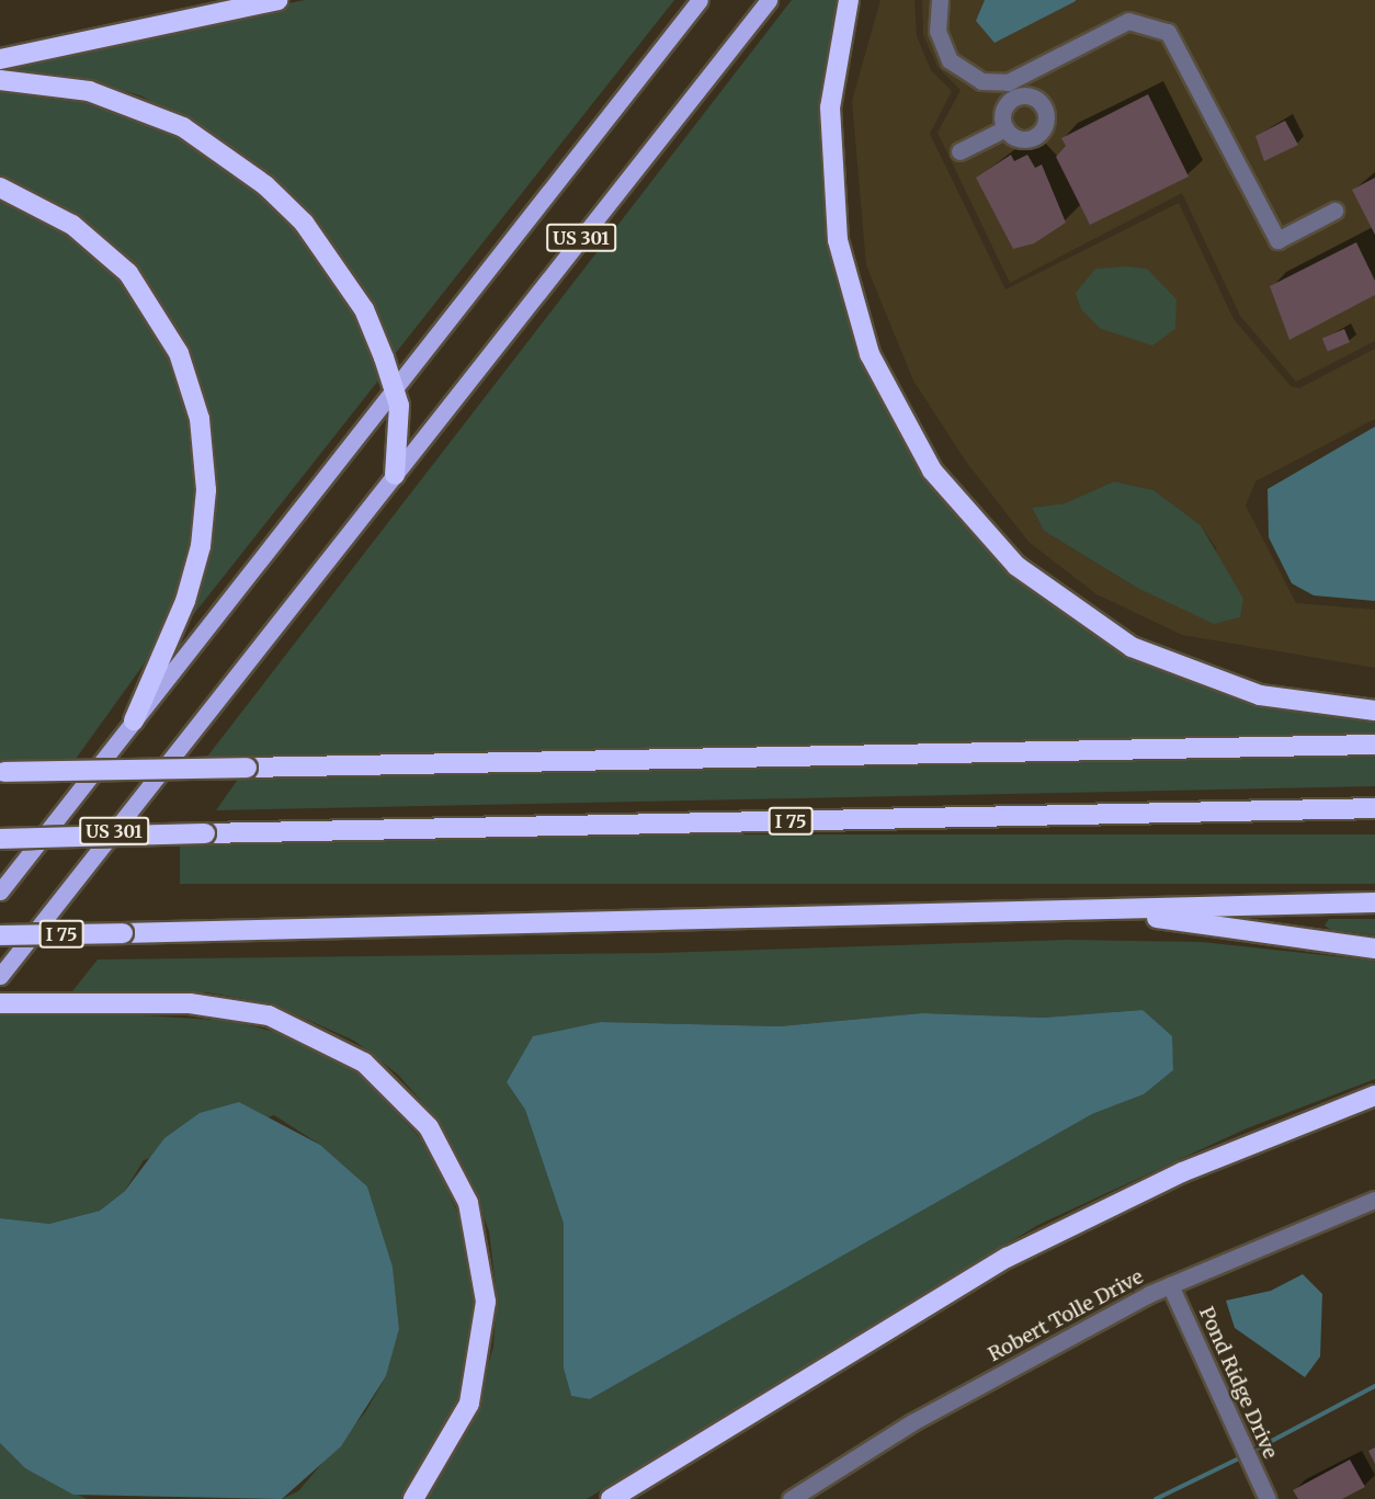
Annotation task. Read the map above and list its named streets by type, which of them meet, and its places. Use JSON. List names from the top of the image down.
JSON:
{
  "streets": {
    "highway": ["I 75"],
    "main road": ["US 301"],
    "street": ["Robert Tolle Drive", "Pond Ridge Drive"]
  },
  "crossings": [
    ["Robert Tolle Drive", "Pond Ridge Drive"]
  ]
}
